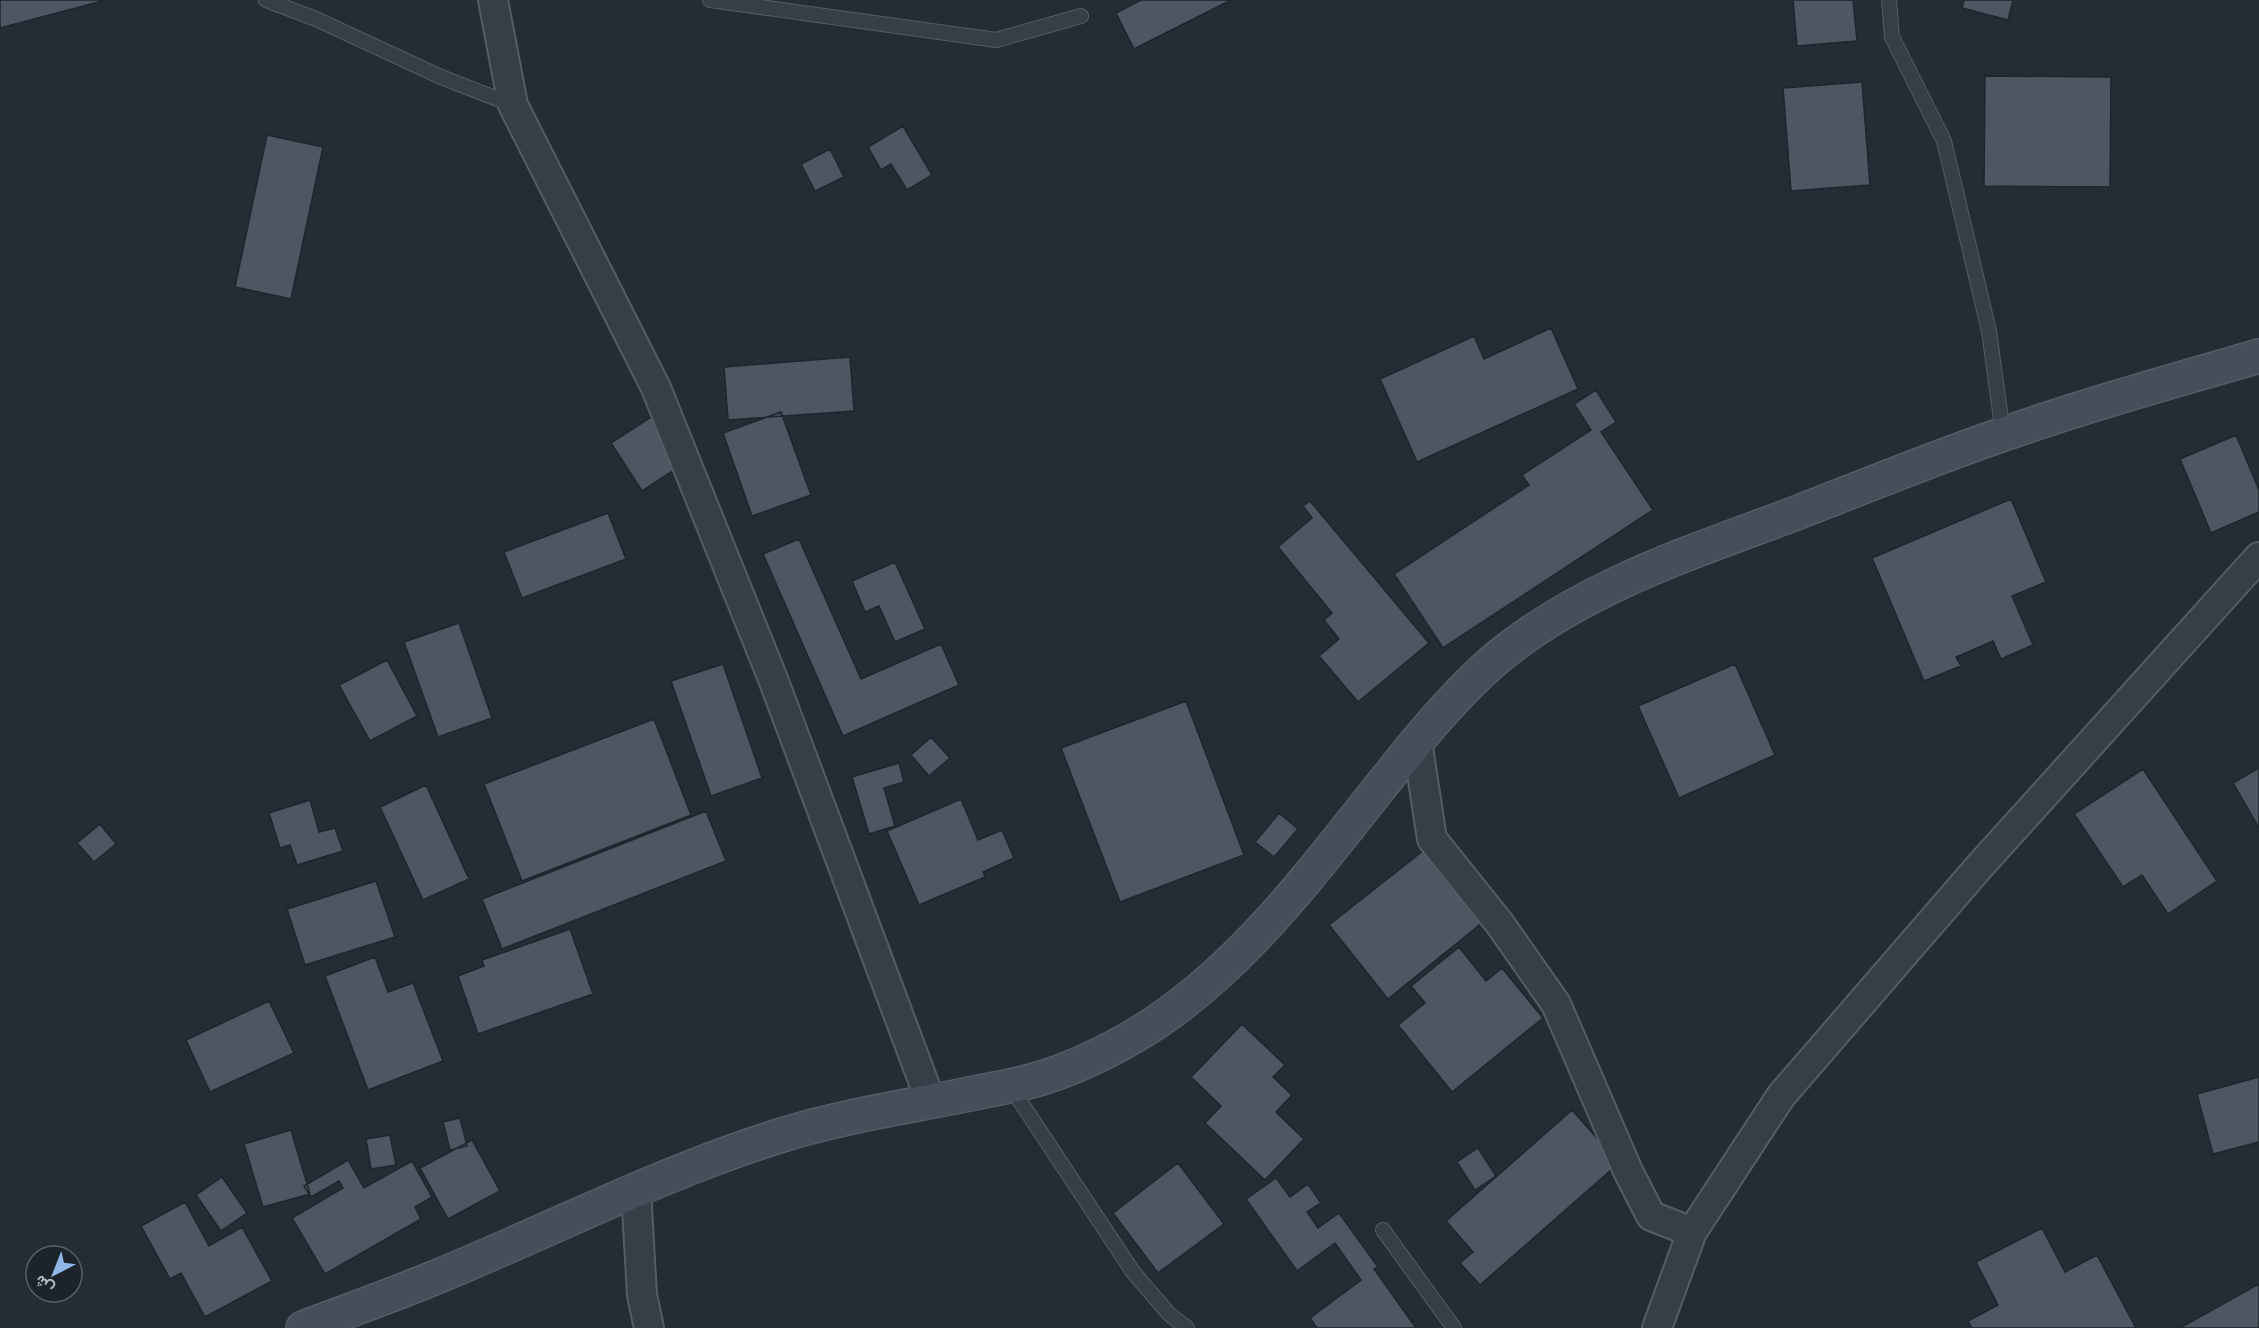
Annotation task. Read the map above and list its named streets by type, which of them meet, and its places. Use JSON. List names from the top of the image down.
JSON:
{
  "north": "bottom left"
}
